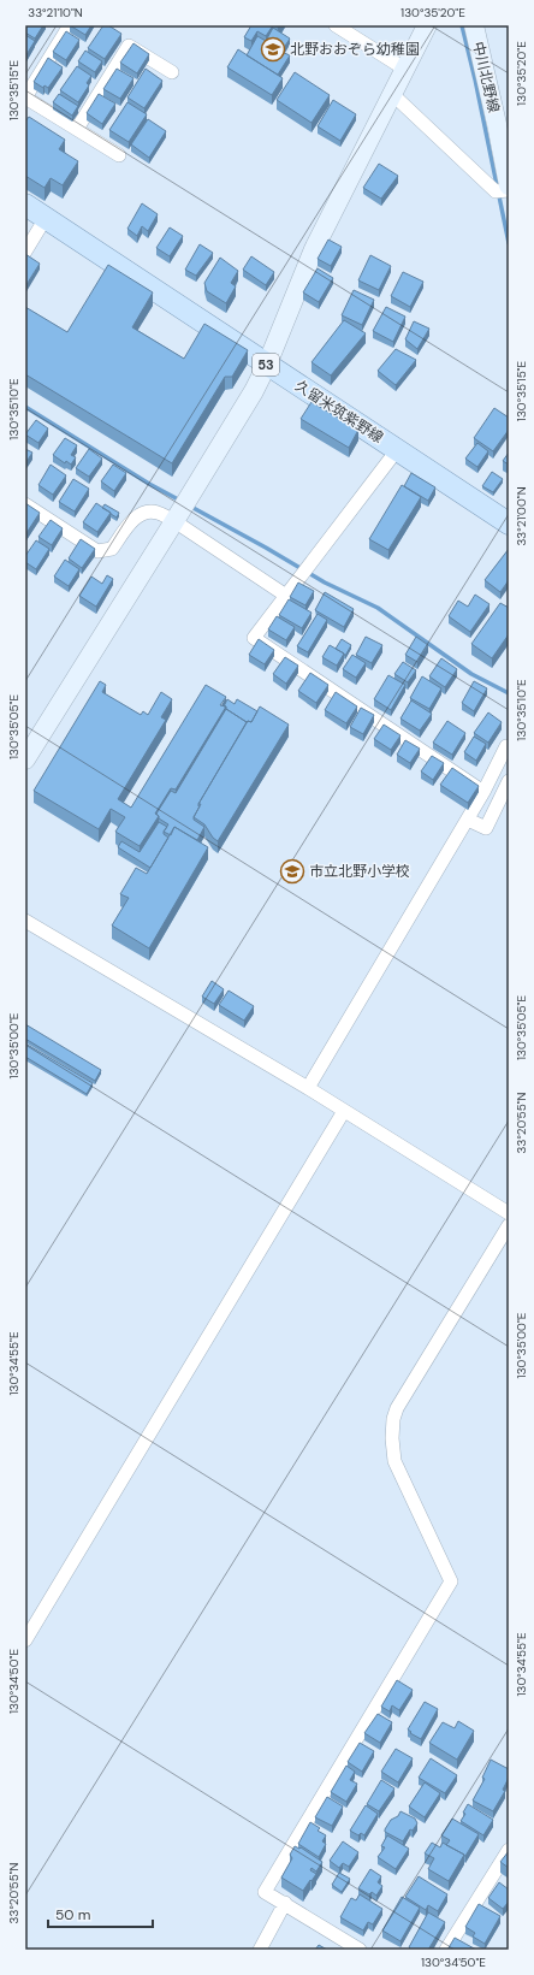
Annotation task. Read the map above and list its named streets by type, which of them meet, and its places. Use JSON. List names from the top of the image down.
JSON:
{
  "streets": {
    "main road": ["53", "久留米筑紫野線"],
    "street": ["中川北野線"]
  },
  "places": {
    "school or university": ["北野おおぞら幼稚園", "市立北野小学校"]
  },
  "scale_bar": "50 m",
  "coordinates": [
    "33°21'10\"N",
    "130°35'20\"E",
    "130°35'15\"E",
    "130°35'10\"E",
    "33°21'00\"N",
    "130°35'05\"E",
    "130°35'00\"E",
    "33°20'55\"N",
    "130°34'55\"E",
    "130°34'50\"E"
  ]
}
